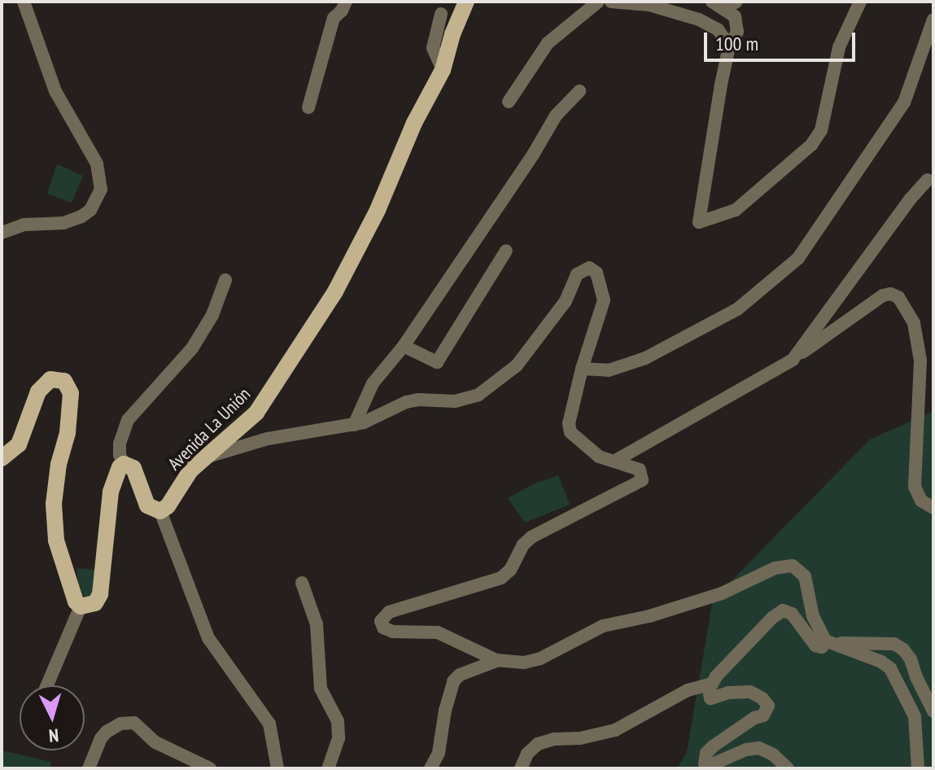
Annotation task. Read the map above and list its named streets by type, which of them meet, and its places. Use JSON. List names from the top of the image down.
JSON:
{
  "streets": {
    "main road": ["Avenida La Unión"]
  },
  "scale_bar": "100 m",
  "north": "bottom"
}
